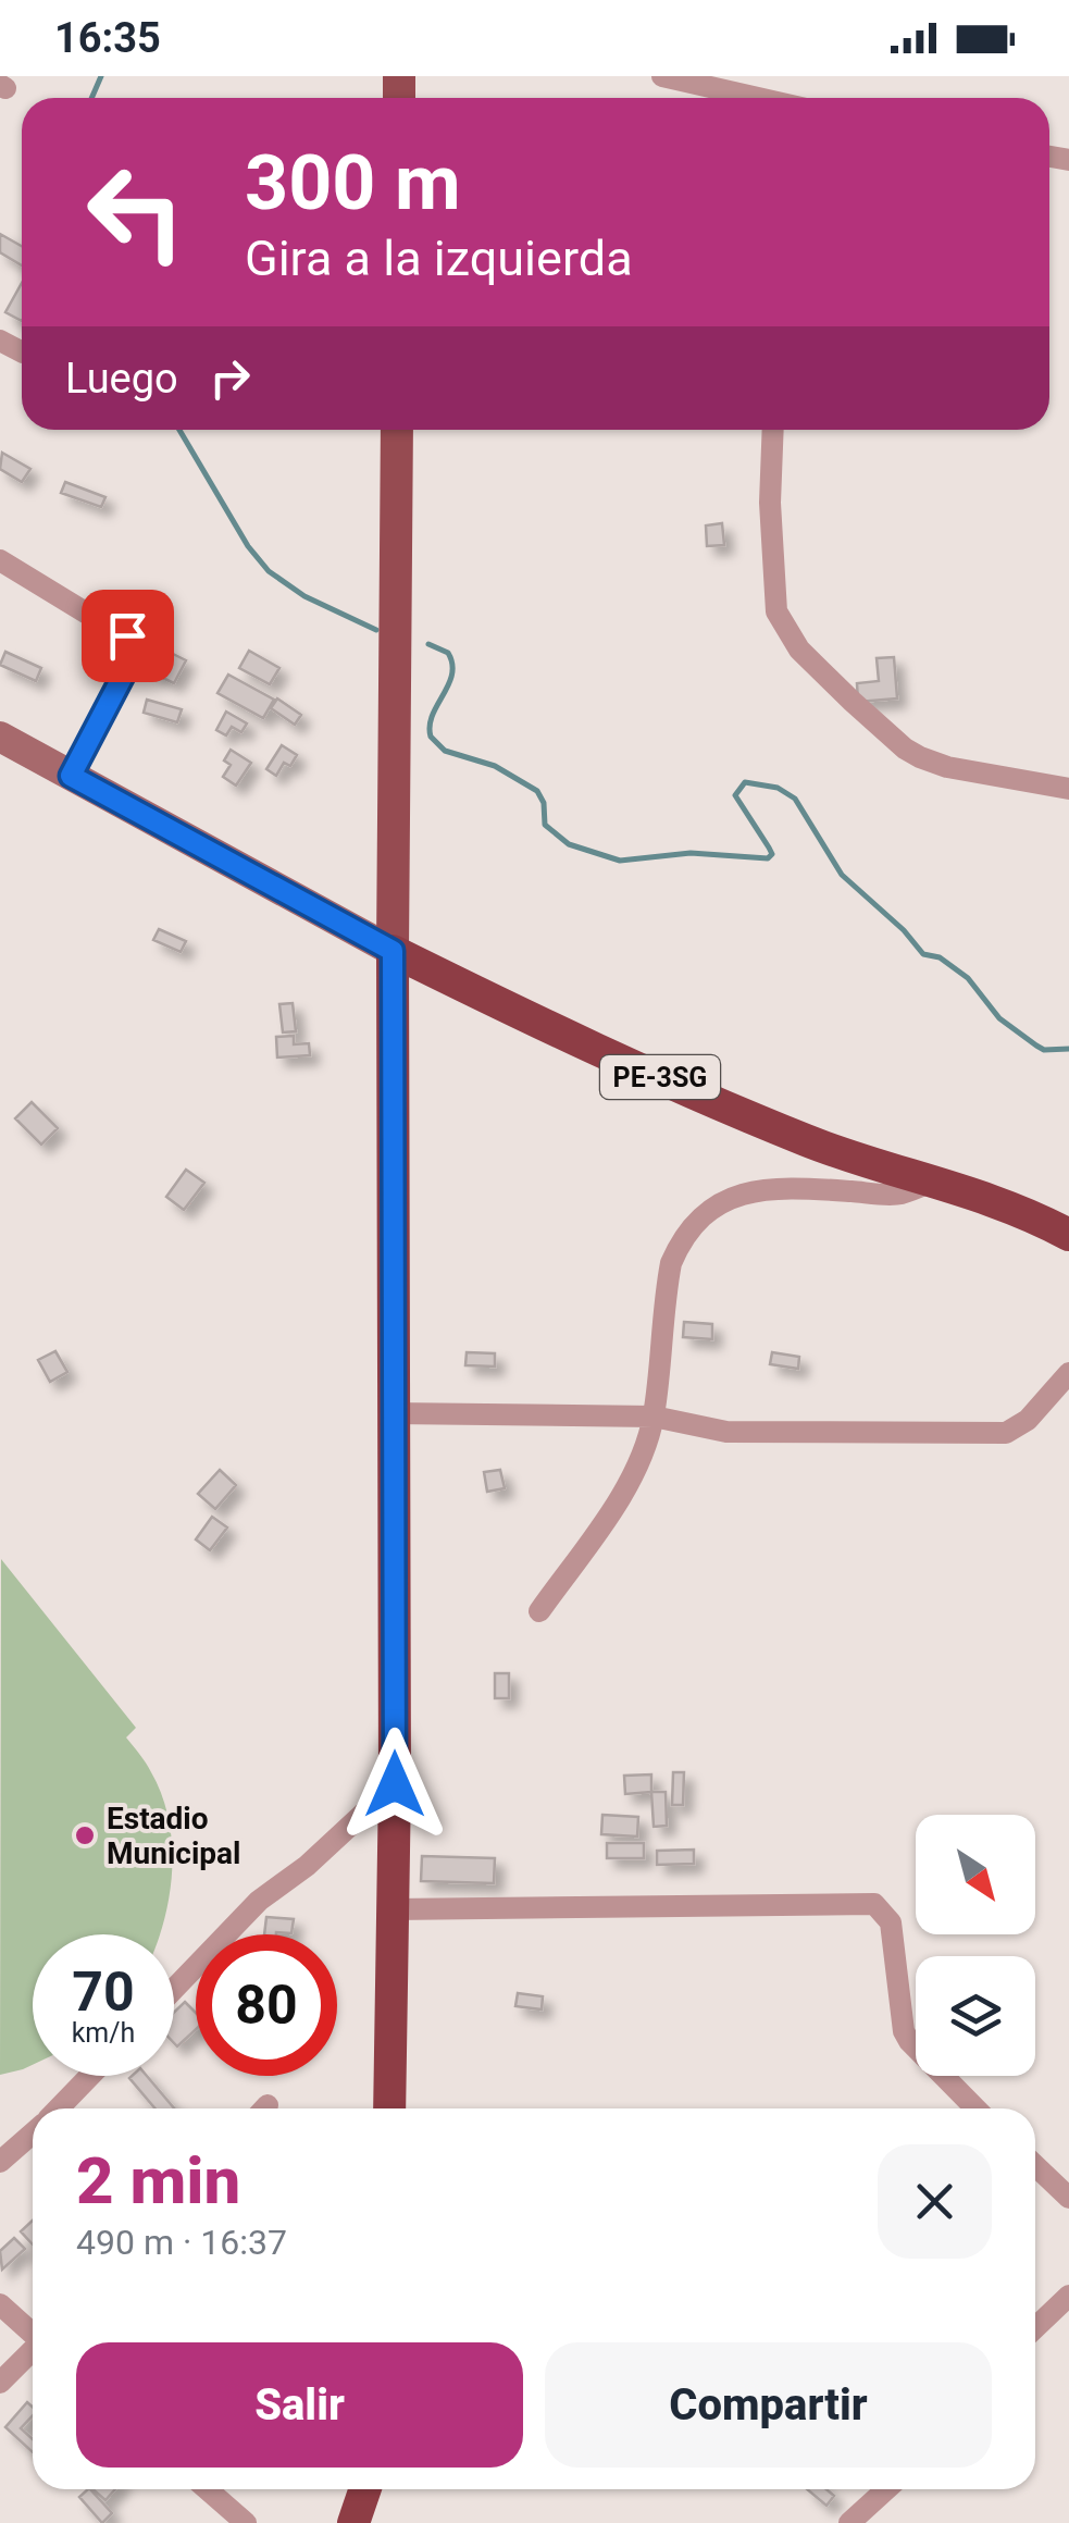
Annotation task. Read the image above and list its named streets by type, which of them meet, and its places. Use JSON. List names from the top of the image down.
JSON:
{
  "streets": {
    "highway": ["PE-3SG"]
  },
  "places": ["Estadio Municipal"],
  "north": "bottom right",
  "page": {
    "status": "16:35",
    "turn": ["300 m", "Gira a la izquierda"],
    "then": "Luego",
    "speed": "70 km/h",
    "limit": "80",
    "heading": ["2 min", "490 m · 16:37"],
    "buttons": ["Salir", "Compartir"]
  }
}
